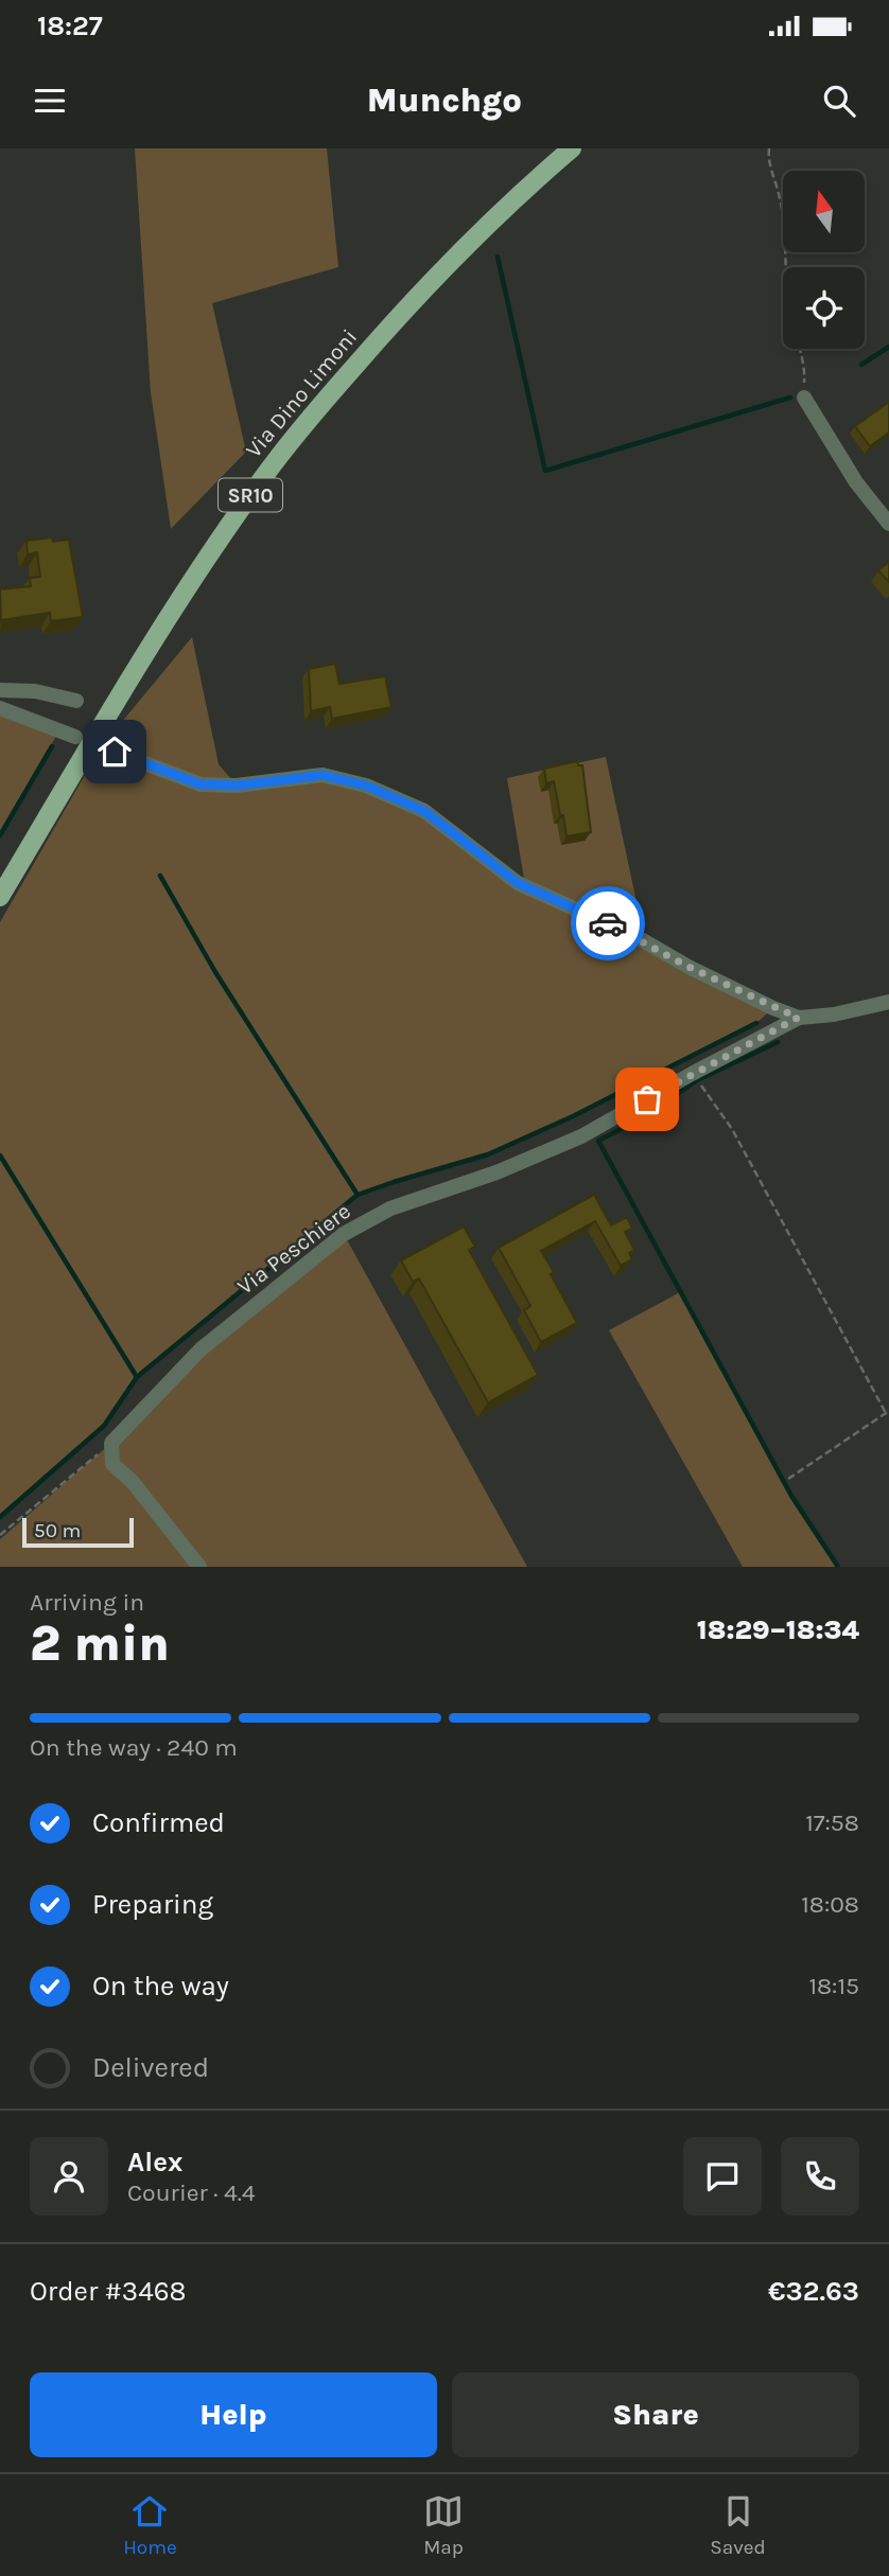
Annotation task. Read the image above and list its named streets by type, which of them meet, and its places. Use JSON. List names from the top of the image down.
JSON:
{
  "streets": {
    "main road": ["Via Dino Limoni", "SR10"],
    "street": ["Via Peschiere"]
  },
  "scale_bar": "50 m",
  "north": "top",
  "page": {
    "status": "18:27",
    "header": "Munchgo",
    "scale": "50 m",
    "heading": ["2 min", "Arriving in", "18:29–18:34"],
    "panel": [
      "Alex",
      "Courier · 4.4",
      "Order #3468",
      "€32.63"
    ],
    "bar": "On the way · 240 m",
    "list": [
      ["Confirmed", "17:58"],
      ["Preparing", "18:08"],
      ["On the way", "18:15"],
      "Delivered"
    ],
    "buttons": ["Help", "Share"],
    "tabs": ["Home", "Map", "Saved"]
  }
}
